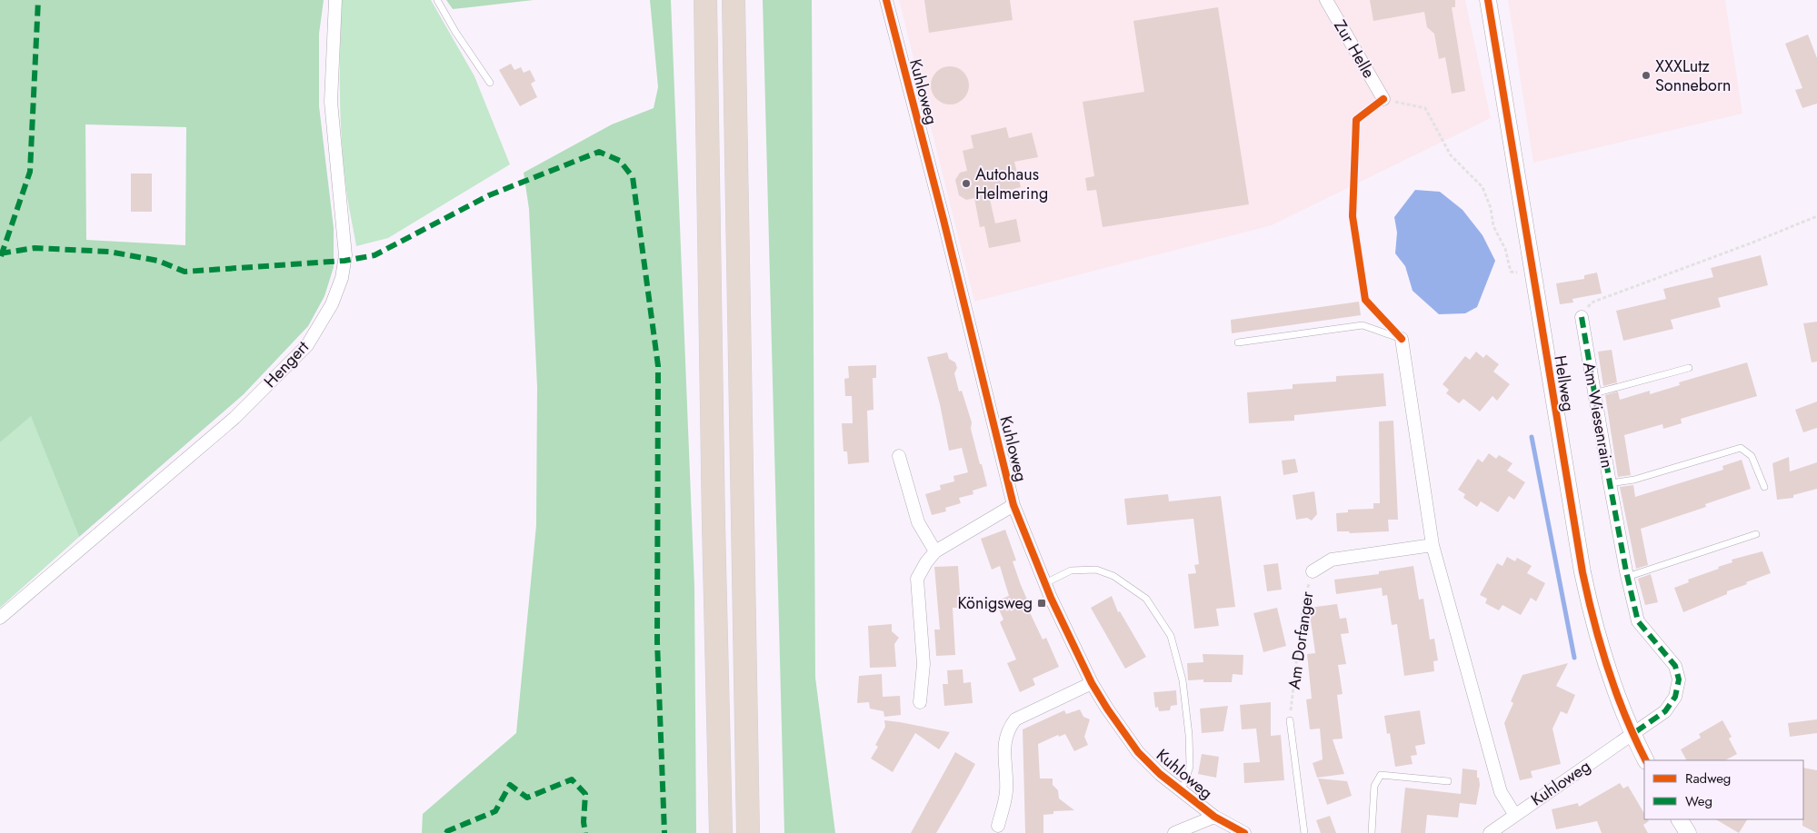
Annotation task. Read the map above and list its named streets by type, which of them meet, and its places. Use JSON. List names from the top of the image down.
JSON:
{
  "streets": {
    "street": [
      "Zur Helle",
      "Kuhloweg",
      "Hengert",
      "Hellweg",
      "Am Wiesenrain",
      "Am Dorfanger"
    ]
  },
  "crossings": [
    ["Kuhloweg", "Hellweg"],
    ["Kuhloweg", "Am Wiesenrain"],
    ["Hellweg", "Am Wiesenrain"]
  ],
  "places": {
    "other": ["XXXLutz Sonneborn", "Autohaus Helmering"],
    "transit": ["Königsweg"]
  },
  "legend": ["Radweg", "Weg"]
}
